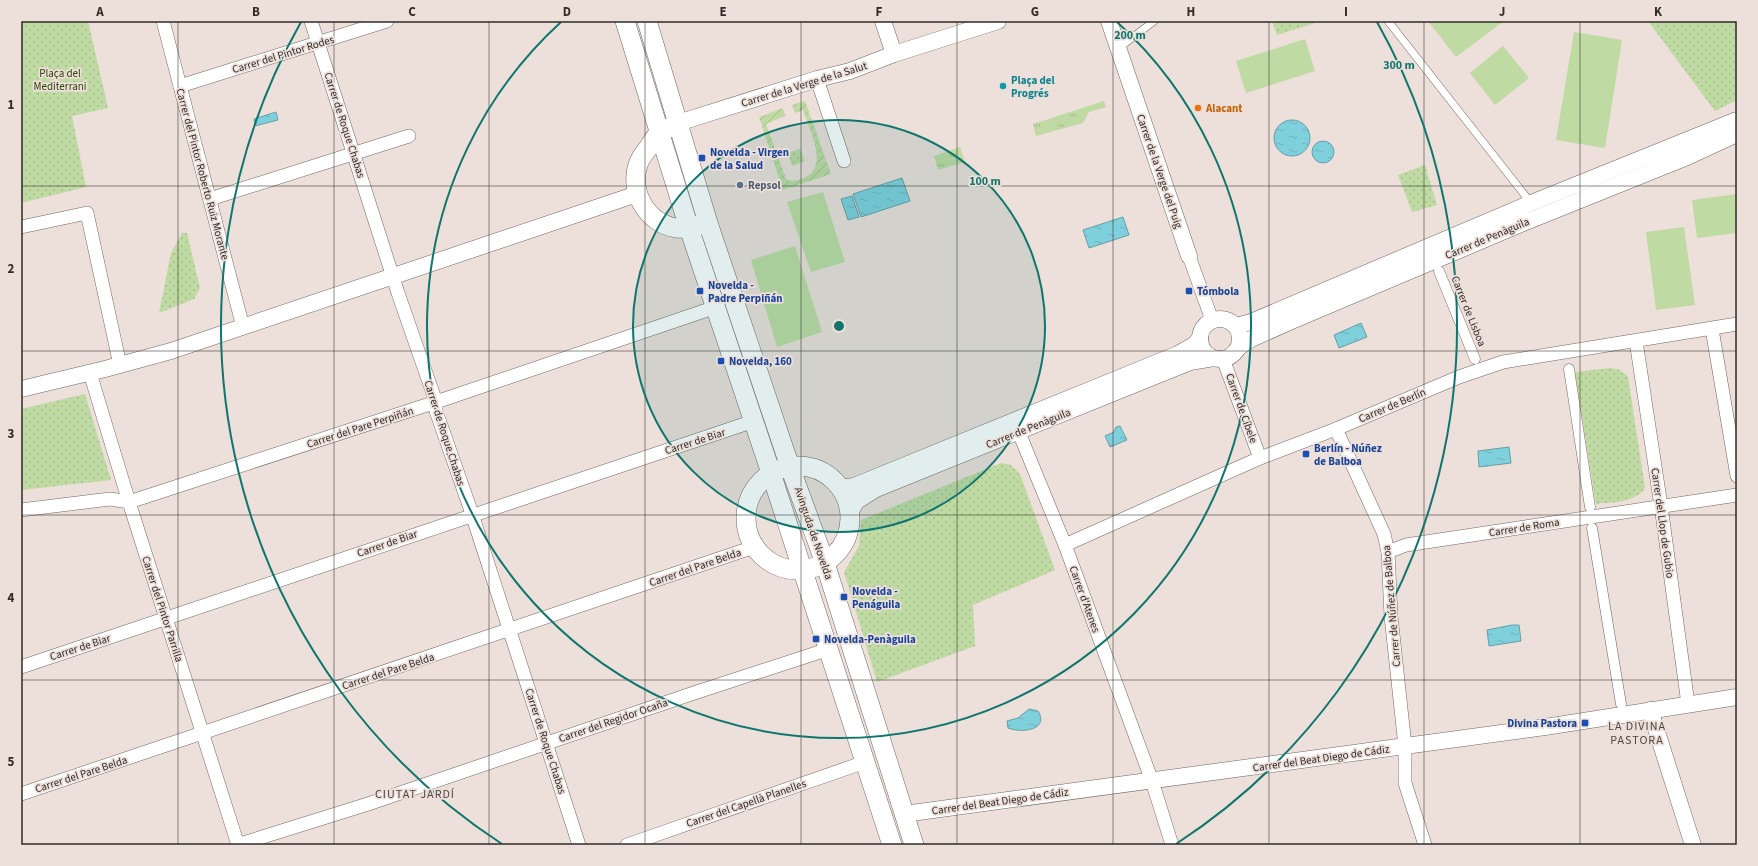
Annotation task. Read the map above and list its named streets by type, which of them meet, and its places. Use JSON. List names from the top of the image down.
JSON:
{
  "streets": {
    "main road": ["Avinguda de Novelda"],
    "street": [
      "Carrer del Pintor Rodes",
      "Carrer de la Verge de la Salut",
      "Carrer de Roque Chabas",
      "Carrer de la Verge del Puig",
      "Carrer del Pintor Roberto Ruiz Morante",
      "Carrer de Penàguila",
      "Carrer de Lisboa",
      "Carrer de Berlín",
      "Carrer de Cíbele",
      "Carrer del Pare Perpiñán",
      "Carrer de Biar",
      "Carrer del Llop de Gubio",
      "Carrer de Roma",
      "Carrer del Pare Belda",
      "Carrer d'Atenes",
      "Carrer de Núñez de Balboa",
      "Carrer del Pintor Parrilla",
      "Carrer del Regidor Ocaña",
      "Carrer del Beat Diego de Cádiz",
      "Carrer del Capellà Planelles"
    ]
  },
  "crossings": [
    ["Carrer del Pintor Rodes", "Carrer de Roque Chabas"],
    ["Carrer del Pintor Rodes", "Carrer del Pintor Roberto Ruiz Morante"],
    ["Carrer de la Verge de la Salut", "Avinguda de Novelda"],
    ["Carrer de Roque Chabas", "Carrer del Pare Perpiñán"],
    ["Carrer de Roque Chabas", "Carrer de Biar"],
    ["Carrer de Roque Chabas", "Carrer del Pare Belda"],
    ["Carrer de Roque Chabas", "Carrer del Regidor Ocaña"],
    ["Carrer de la Verge del Puig", "Carrer de Penàguila"],
    ["Carrer de la Verge del Puig", "Carrer de Cíbele"],
    ["Carrer de Penàguila", "Carrer de Cíbele"],
    ["Carrer de Penàguila", "Carrer d'Atenes"],
    ["Carrer de Berlín", "Carrer de Cíbele"],
    ["Carrer de Berlín", "Carrer del Llop de Gubio"],
    ["Carrer de Berlín", "Carrer d'Atenes"],
    ["Carrer de Berlín", "Carrer de Núñez de Balboa"],
    ["Carrer del Pare Perpiñán", "Avinguda de Novelda"],
    ["Carrer del Pare Perpiñán", "Carrer del Pintor Parrilla"],
    ["Carrer de Biar", "Avinguda de Novelda"],
    ["Carrer de Biar", "Carrer del Pintor Parrilla"],
    ["Carrer del Llop de Gubio", "Carrer de Roma"],
    ["Carrer del Llop de Gubio", "Carrer del Beat Diego de Cádiz"],
    ["Carrer de Roma", "Carrer de Núñez de Balboa"],
    ["Avinguda de Novelda", "Carrer del Regidor Ocaña"],
    ["Avinguda de Novelda", "Carrer del Beat Diego de Cádiz"],
    ["Avinguda de Novelda", "Carrer del Capellà Planelles"],
    ["Carrer del Pare Belda", "Carrer del Pintor Parrilla"],
    ["Carrer d'Atenes", "Carrer del Beat Diego de Cádiz"],
    ["Carrer de Núñez de Balboa", "Carrer del Beat Diego de Cádiz"],
    ["Carrer del Pintor Parrilla", "Carrer del Regidor Ocaña"]
  ],
  "districts": ["LA DIVINA PASTORA", "CIUTAT JARDÍ"],
  "parks": ["Plaça del Mediterrani"],
  "places": {
    "other": ["Plaça del Progrés", "Alacant", "Repsol"],
    "transit": [
      "Novelda - Virgen de la Salud",
      "Novelda - Padre Perpiñán",
      "Tómbola",
      "Novelda, 160",
      "Berlín - Núñez de Balboa",
      "Novelda - Penáguila",
      "Novelda-Penàguila",
      "Divina Pastora"
    ]
  },
  "grid": {
    "columns": [
      "A",
      "B",
      "C",
      "D",
      "E",
      "F",
      "G",
      "H",
      "I",
      "J",
      "K"
    ],
    "rows": [
      "1",
      "2",
      "3",
      "4",
      "5"
    ]
  },
  "rings": ["200 m", "300 m", "100 m"]
}
